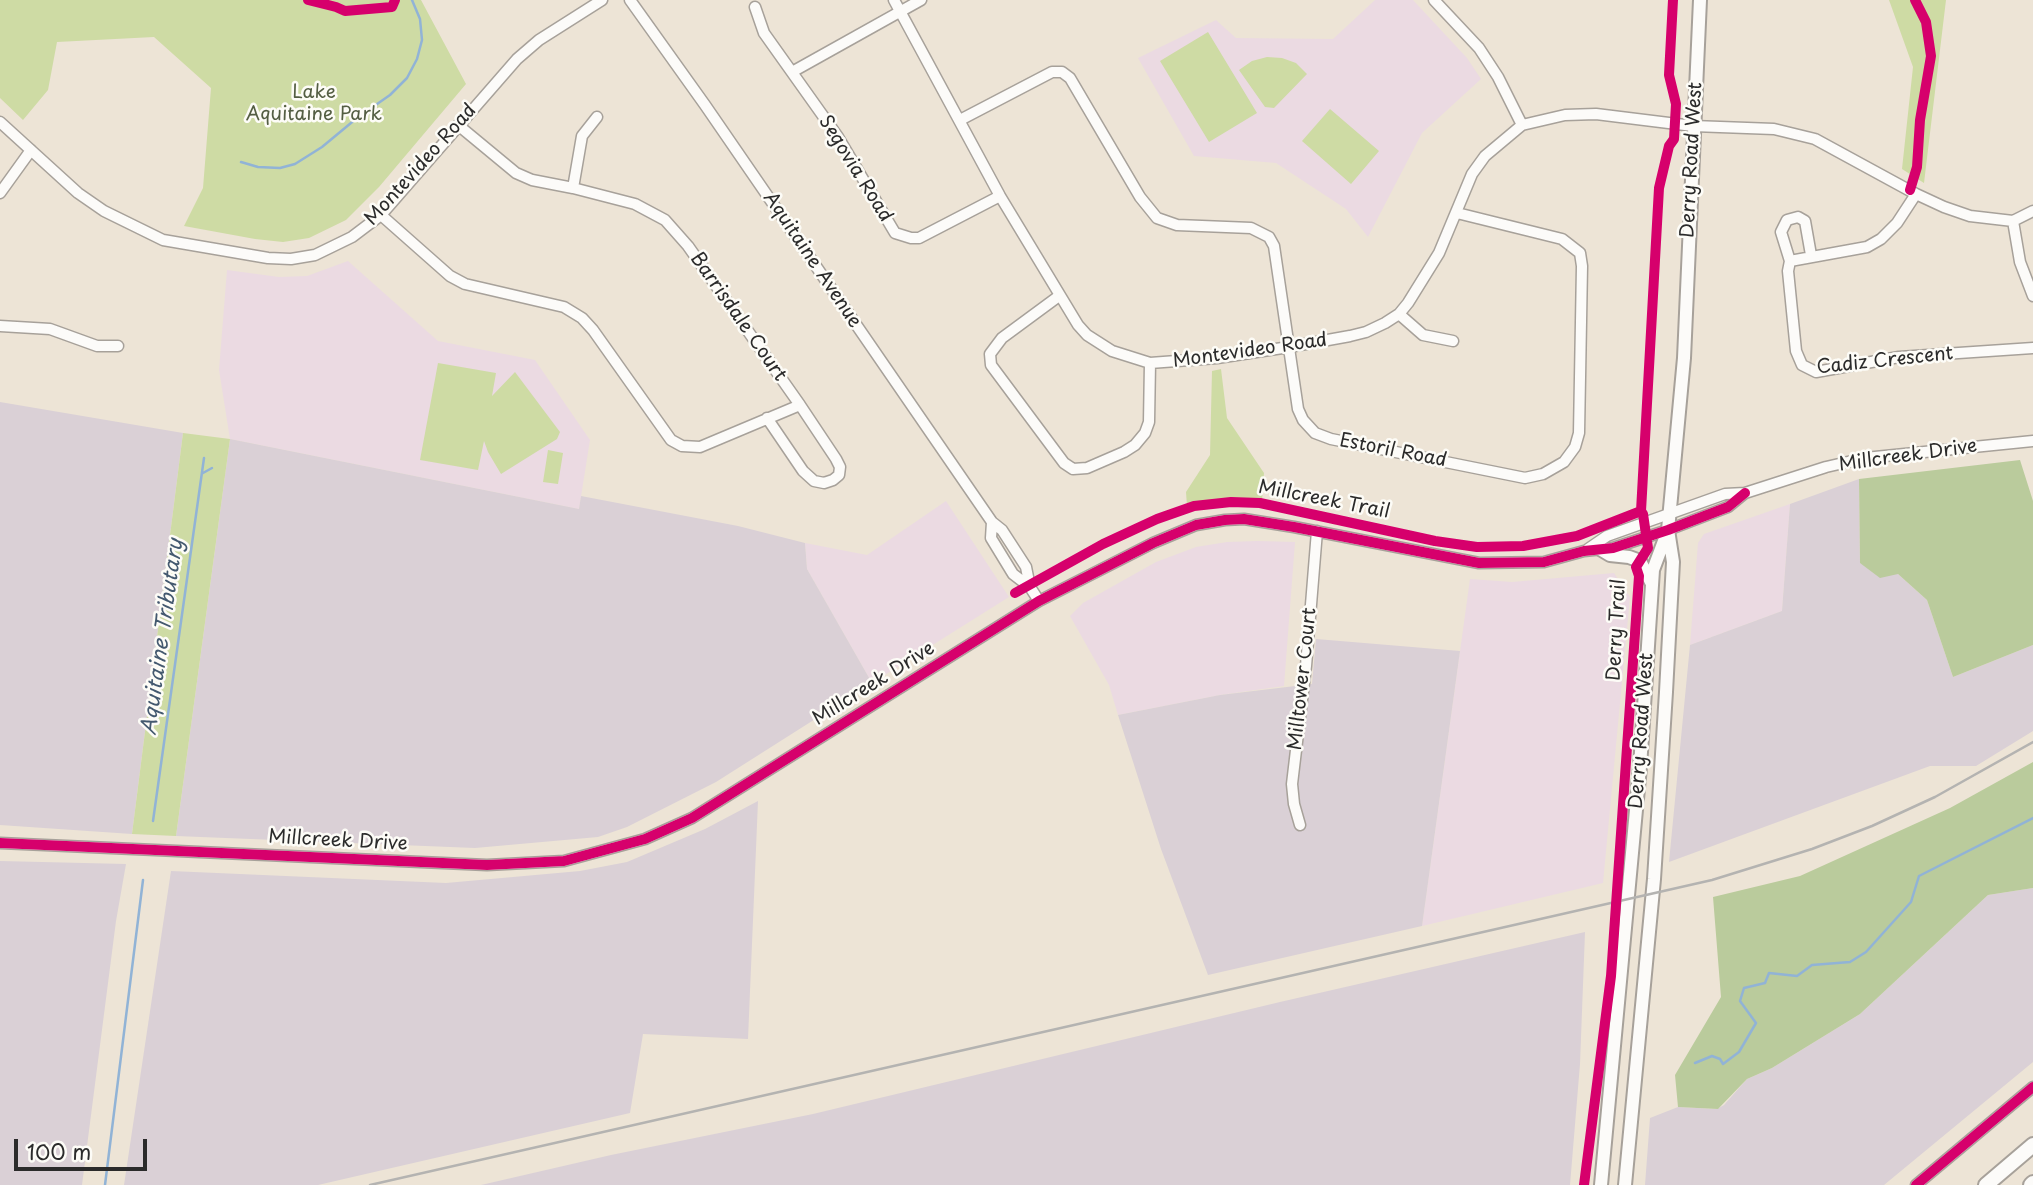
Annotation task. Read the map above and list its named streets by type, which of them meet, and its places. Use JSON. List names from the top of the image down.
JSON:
{
  "streets": {
    "main road": ["Derry Road West"],
    "street": [
      "Montevideo Road",
      "Segovia Road",
      "Aquitaine Avenue",
      "Barrisdale Court",
      "Cadiz Crescent",
      "Estoril Road",
      "Millcreek Drive",
      "Milltower Court"
    ],
    "cycle path": ["Millcreek Trail", "Derry Trail"]
  },
  "crossings": [
    ["Derry Road West", "Montevideo Road"],
    ["Derry Road West", "Millcreek Drive"],
    ["Montevideo Road", "Segovia Road"],
    ["Montevideo Road", "Barrisdale Court"],
    ["Montevideo Road", "Estoril Road"],
    ["Aquitaine Avenue", "Millcreek Drive"],
    ["Millcreek Drive", "Milltower Court"]
  ],
  "water": ["Aquitaine Tributary"],
  "parks": ["Lake Aquitaine Park"],
  "scale_bar": "100 m"
}
